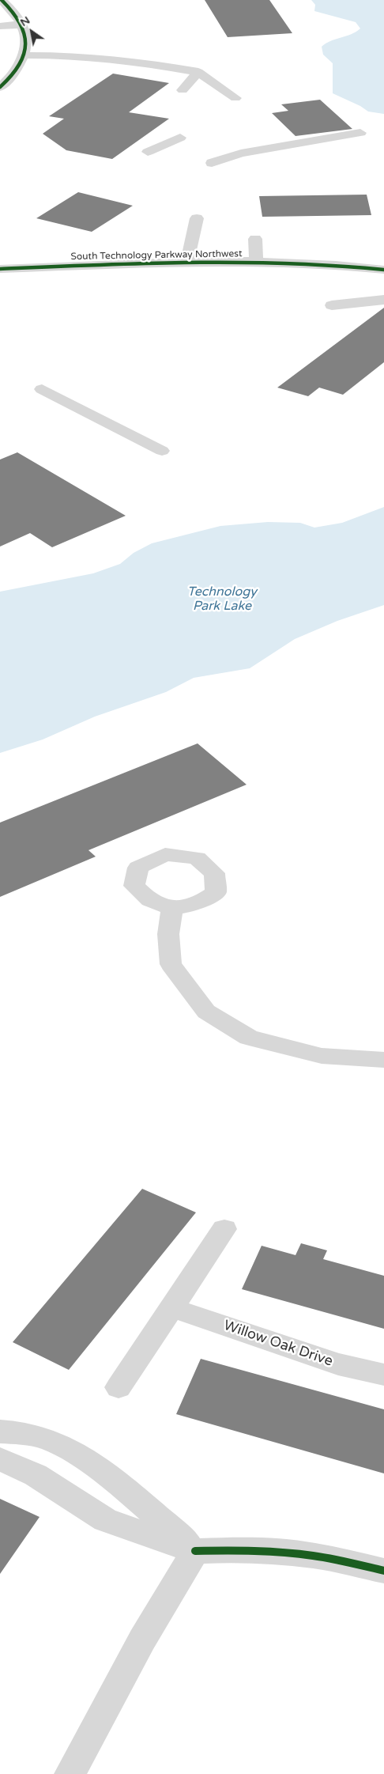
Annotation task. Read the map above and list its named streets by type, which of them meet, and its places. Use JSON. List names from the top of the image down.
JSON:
{
  "streets": {
    "street": ["South Technology Parkway Northwest", "Willow Oak Drive"]
  },
  "water": ["Technology Park Lake"],
  "north": "top left"
}
